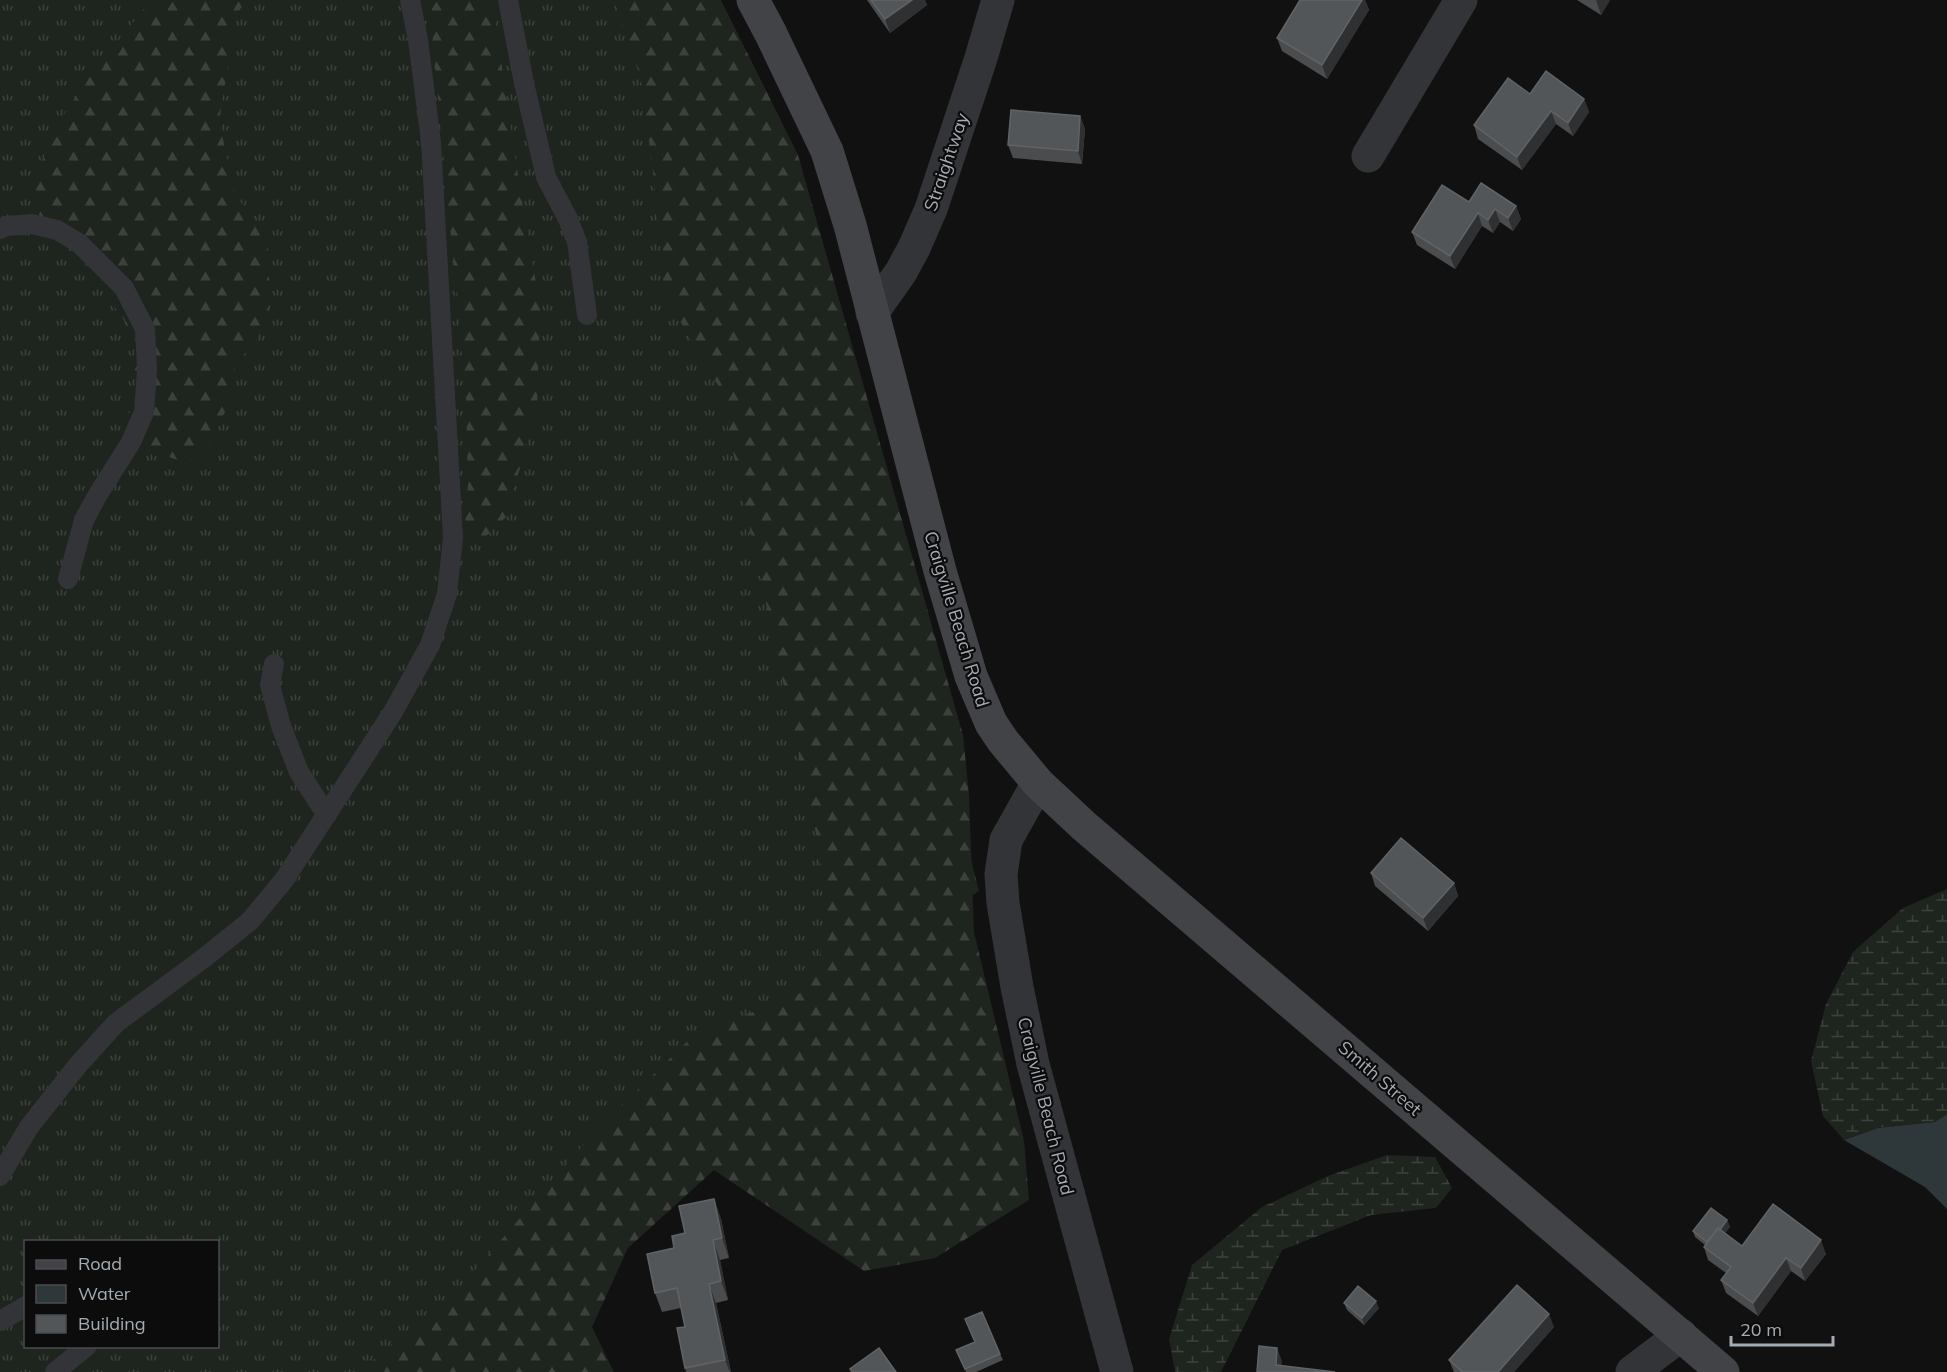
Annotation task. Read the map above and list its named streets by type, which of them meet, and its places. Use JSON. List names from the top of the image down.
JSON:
{
  "streets": {
    "main road": ["Craigville Beach Road", "Smith Street"],
    "street": ["Straightway"]
  },
  "crossings": [
    ["Straightway", "Craigville Beach Road"],
    ["Craigville Beach Road", "Smith Street"]
  ],
  "legend": ["Road", "Water", "Building"],
  "scale_bar": "20 m"
}
